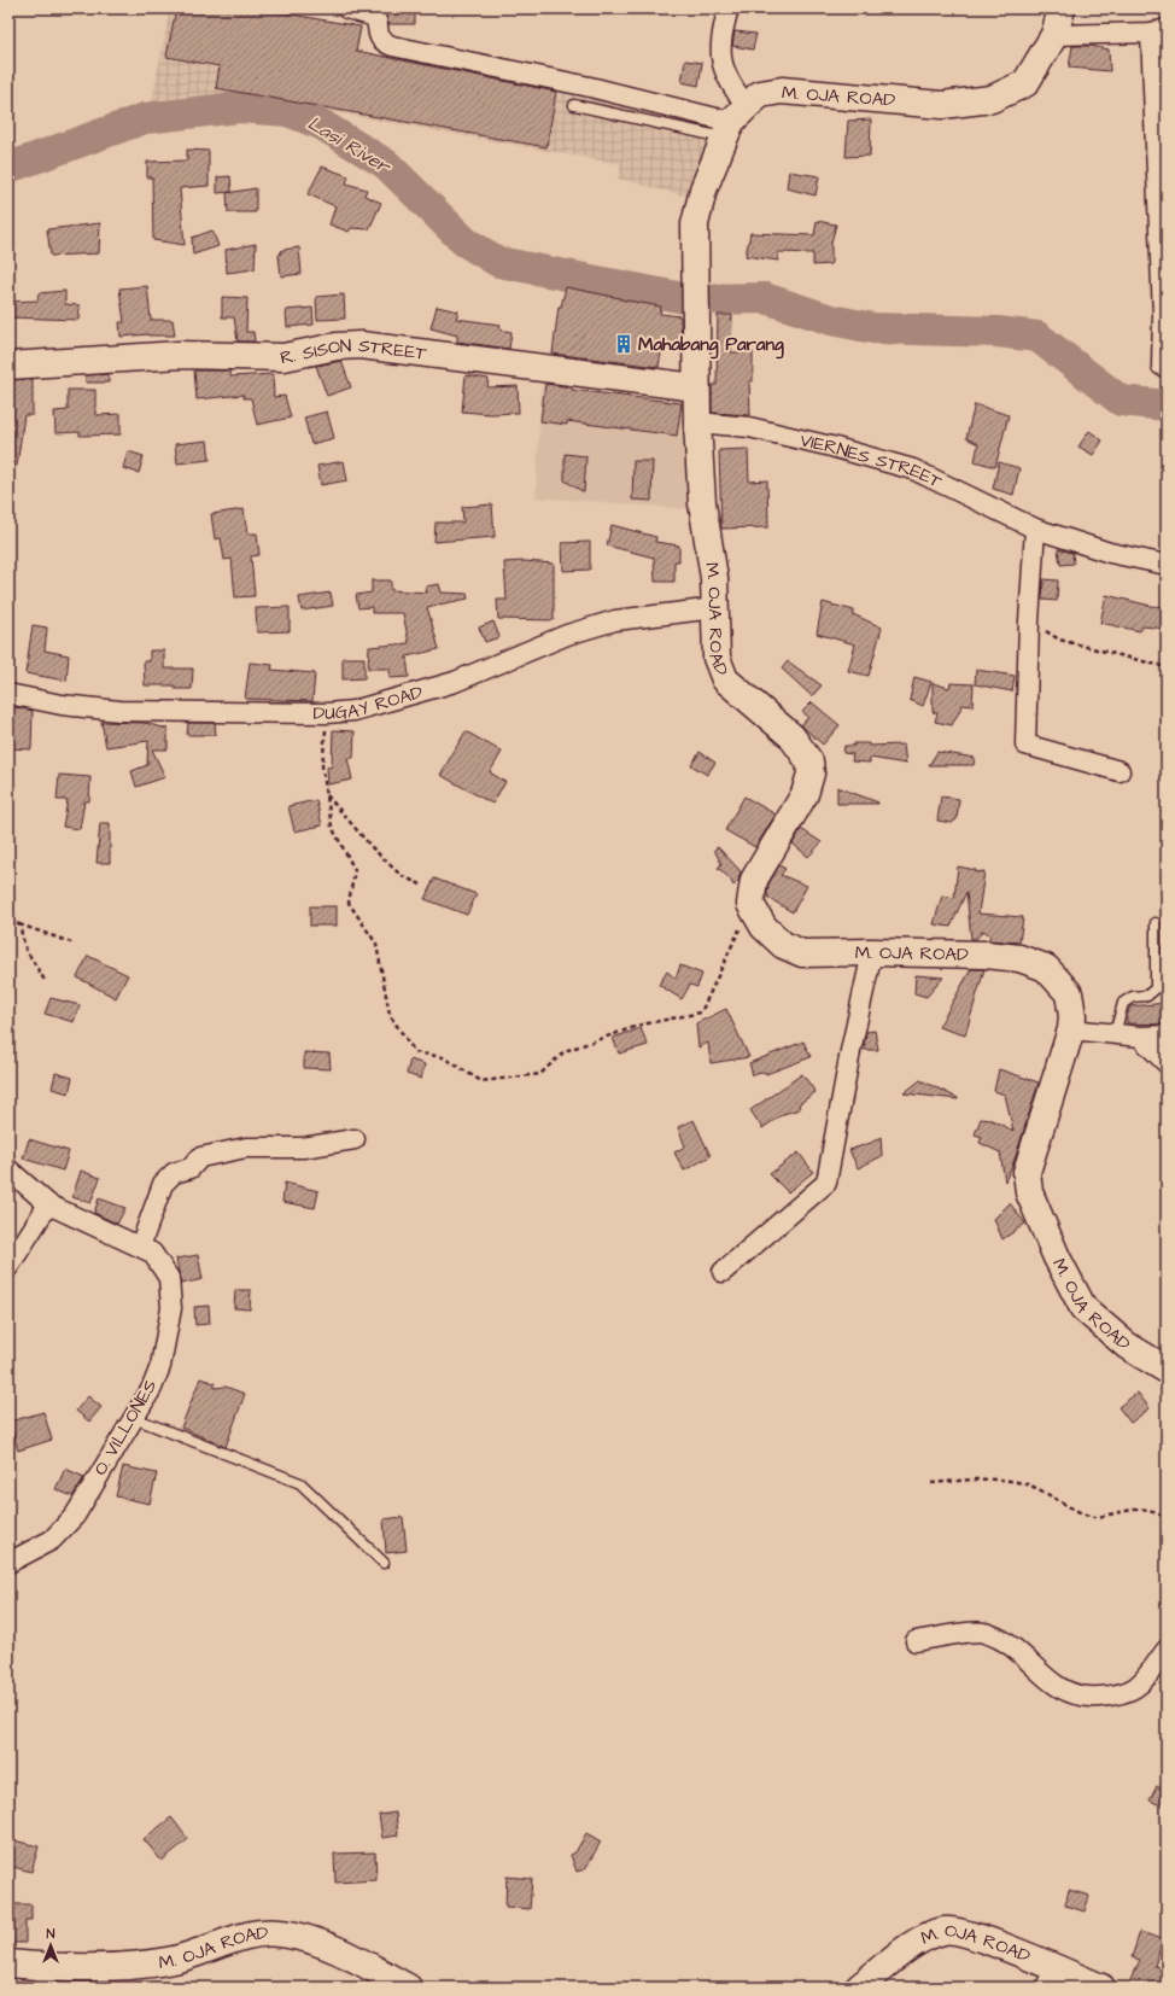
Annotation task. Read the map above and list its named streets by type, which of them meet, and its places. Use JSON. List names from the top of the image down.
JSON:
{
  "streets": {
    "street": [
      "M. OJA ROAD",
      "R. SISON STREET",
      "VIERNES STREET",
      "DUGAY ROAD",
      "O. VILLONES"
    ]
  },
  "crossings": [
    ["M. OJA ROAD", "R. SISON STREET"],
    ["M. OJA ROAD", "VIERNES STREET"],
    ["M. OJA ROAD", "DUGAY ROAD"]
  ],
  "water": ["Lasi River"],
  "places": {
    "building": ["Mahabang Parang"]
  },
  "north": "top"
}
